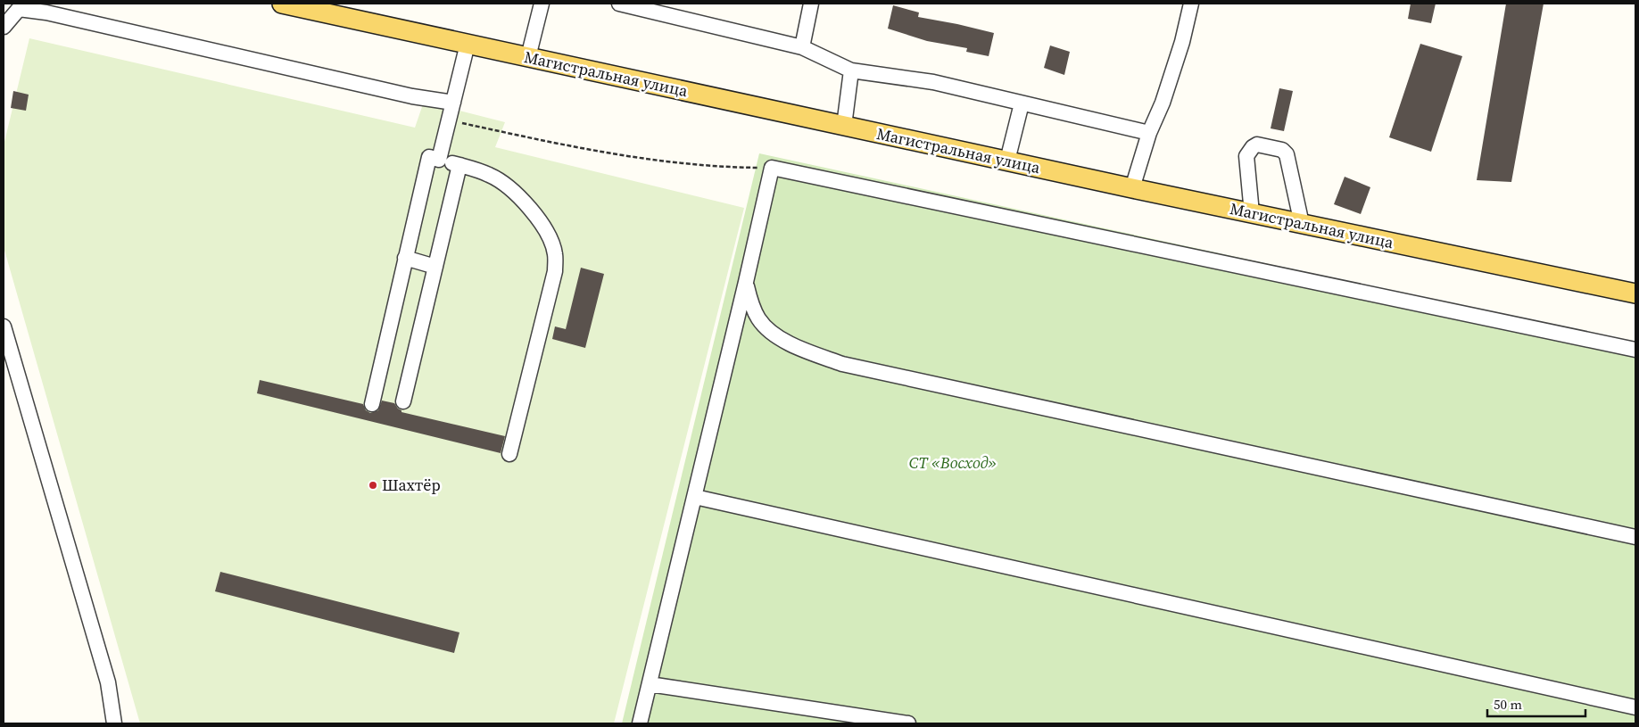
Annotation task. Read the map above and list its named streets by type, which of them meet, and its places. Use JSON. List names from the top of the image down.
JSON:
{
  "streets": {
    "main road": ["Магистральная улица"]
  },
  "parks": ["СТ «Восход»"],
  "places": ["Шахтёр"],
  "scale_bar": "50 m"
}
